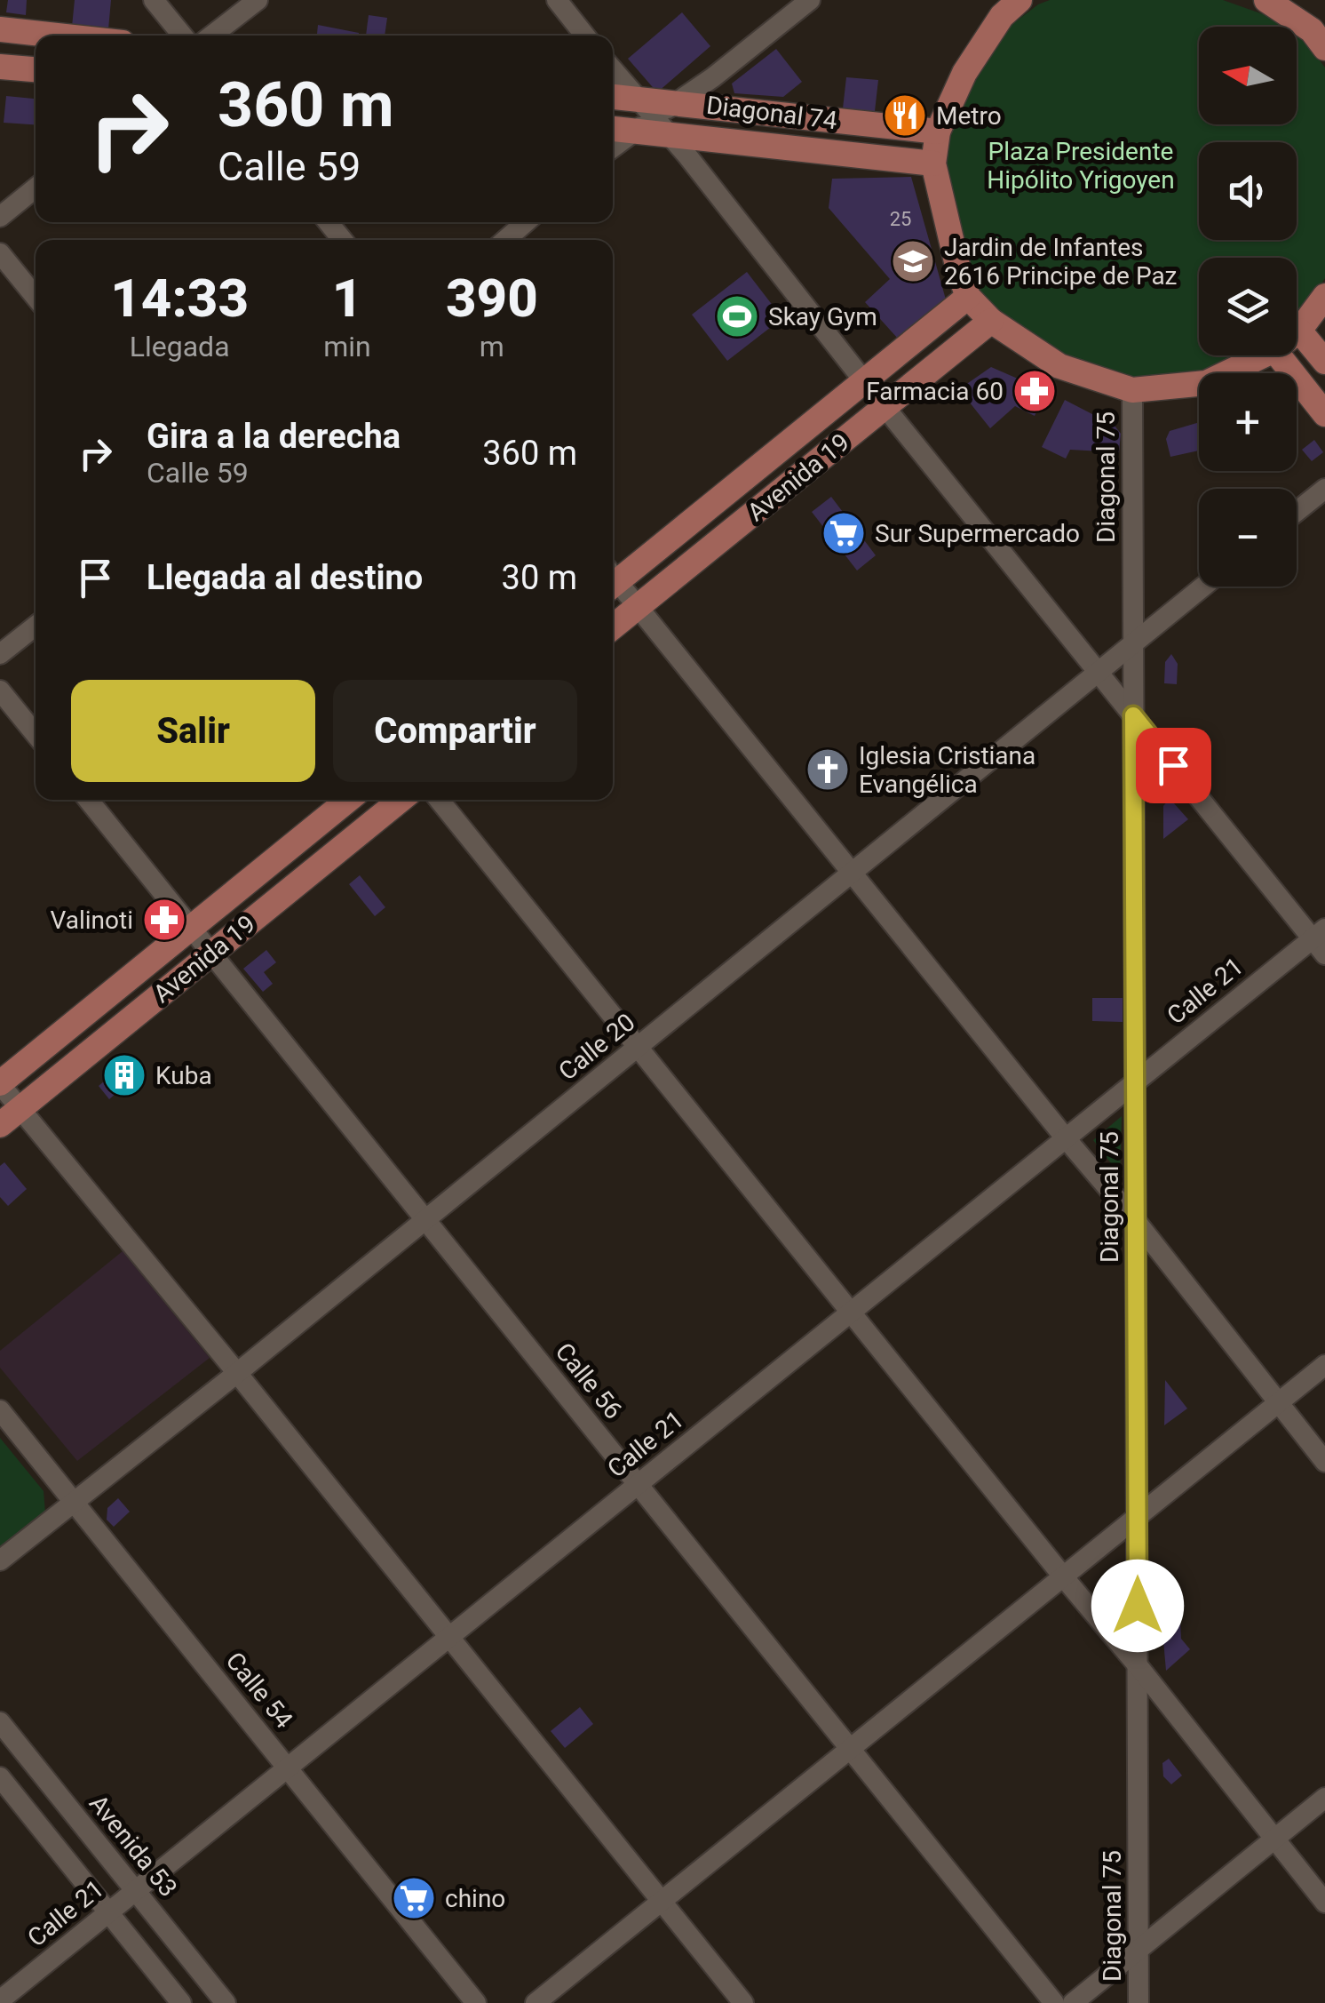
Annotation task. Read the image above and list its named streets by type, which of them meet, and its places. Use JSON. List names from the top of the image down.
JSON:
{
  "streets": {
    "main road": ["Diagonal 74", "Avenida 19"],
    "street": [
      "Diagonal 75",
      "Calle 21",
      "Calle 20",
      "Calle 56",
      "Calle 54",
      "Avenida 53"
    ]
  },
  "crossings": [
    ["Avenida 19", "Calle 56"],
    ["Diagonal 75", "Calle 21"],
    ["Diagonal 75", "Calle 20"],
    ["Calle 21", "Calle 56"],
    ["Calle 21", "Calle 54"],
    ["Calle 21", "Avenida 53"],
    ["Calle 20", "Calle 56"],
    ["Calle 20", "Calle 54"]
  ],
  "parks": ["Plaza Presidente Hipólito Yrigoyen"],
  "places": {
    "restaurant": ["Metro"],
    "school or university": ["Jardin de Infantes 2616 Principe de Paz"],
    "sports": ["Skay Gym"],
    "pharmacy": ["Farmacia 60", "Valinoti"],
    "supermarket": ["Sur Supermercado", "chino"],
    "church": ["Iglesia Cristiana Evangélica"],
    "building": ["Kuba"]
  },
  "house_numbers": ["25"],
  "north": "left",
  "page": {
    "map_buttons": ["+", "−"],
    "turn": ["360 m", "Calle 59"],
    "eta": [
      "14:33",
      "Llegada",
      "1",
      "min",
      "390",
      "m"
    ],
    "list": [
      {
        "name": "Gira a la derecha",
        "note": "Calle 59",
        "value": "360 m"
      },
      {
        "name": "Llegada al destino",
        "value": "30 m"
      }
    ],
    "buttons": ["Salir", "Compartir"]
  }
}
